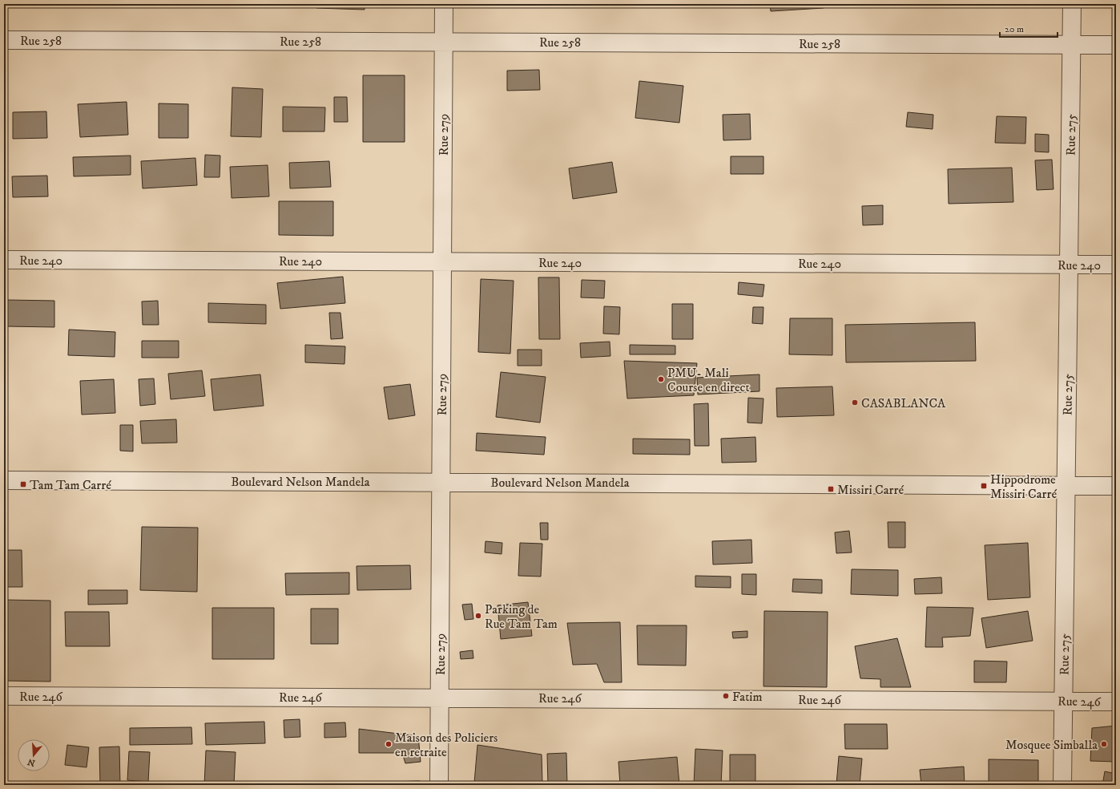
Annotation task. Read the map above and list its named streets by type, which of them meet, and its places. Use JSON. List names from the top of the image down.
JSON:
{
  "streets": {
    "street": [
      "Rue 258",
      "Rue 279",
      "Rue 275",
      "Rue 240",
      "Boulevard Nelson Mandela",
      "Rue 246"
    ]
  },
  "crossings": [
    ["Rue 258", "Rue 279"],
    ["Rue 258", "Rue 275"],
    ["Rue 279", "Rue 240"],
    ["Rue 279", "Boulevard Nelson Mandela"],
    ["Rue 279", "Rue 246"],
    ["Rue 275", "Rue 240"],
    ["Rue 275", "Boulevard Nelson Mandela"],
    ["Rue 275", "Rue 246"]
  ],
  "places": {
    "other": [
      "PMU- Mali Course en direct",
      "CASABLANCA",
      "Parking de Rue Tam Tam",
      "Fatim",
      "Maison des Policiers en retraite",
      "Mosquee Simballa"
    ],
    "transit": ["Tam Tam Carré", "Hippodrome Missiri Carré", "Missiri Carré"]
  },
  "scale_bar": "20 m",
  "north": "bottom"
}
